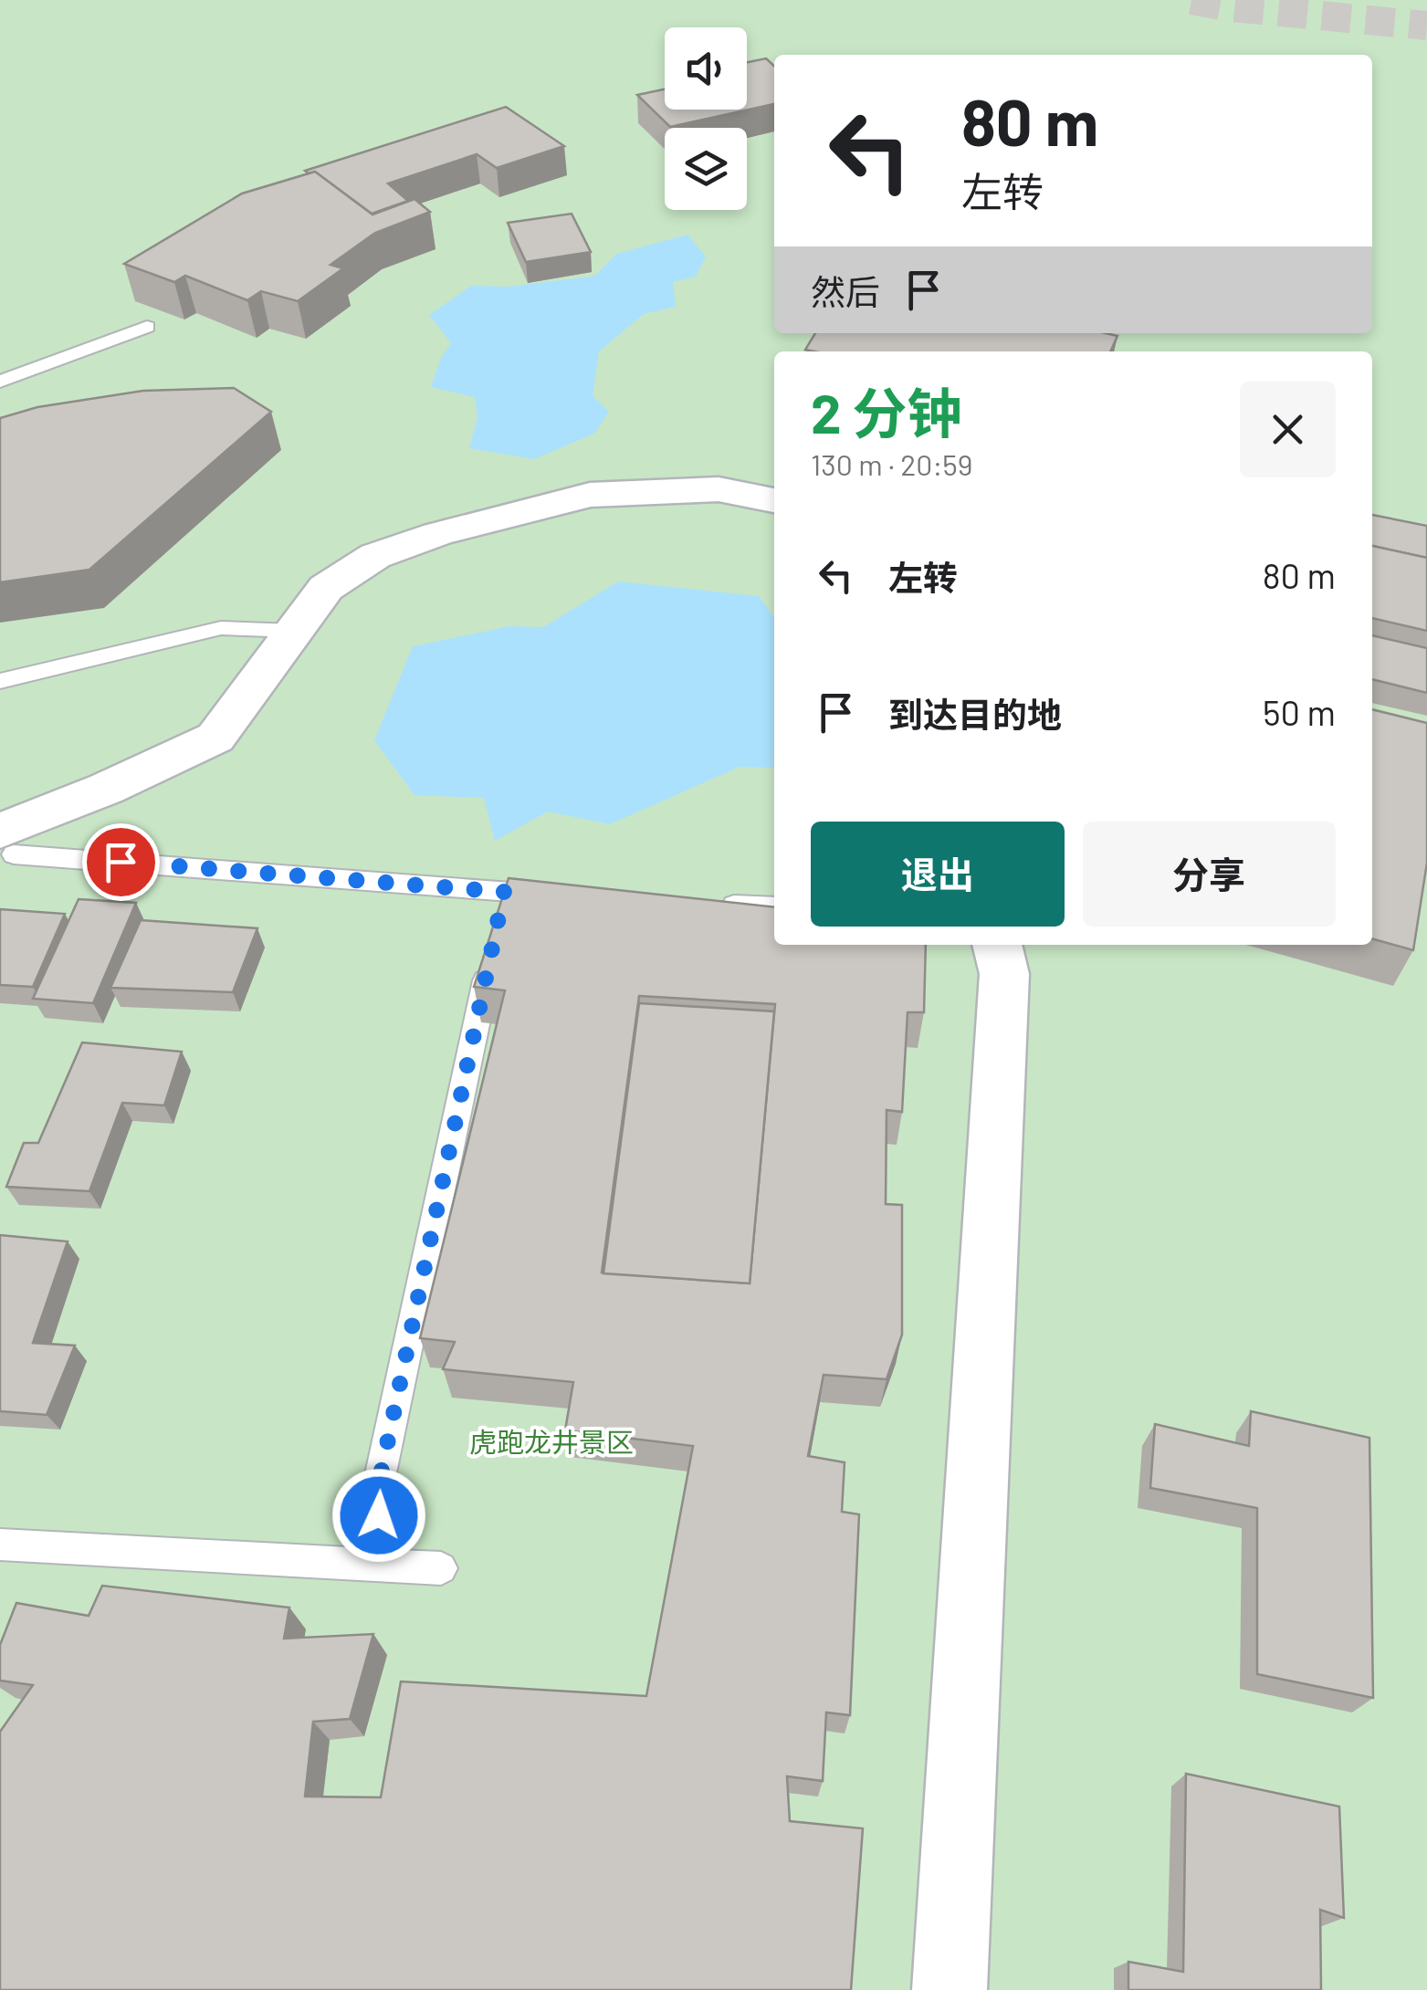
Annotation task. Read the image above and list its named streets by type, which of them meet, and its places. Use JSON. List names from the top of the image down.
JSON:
{
  "parks": ["虎跑龙井景区"],
  "page": {
    "turn": ["80 m", "左转"],
    "then": "然后",
    "heading": ["2 分钟", "130 m · 20:59"],
    "list": [
      {
        "name": "左转",
        "value": "80 m"
      },
      {
        "name": "到达目的地",
        "value": "50 m"
      }
    ],
    "buttons": ["退出", "分享"]
  }
}
